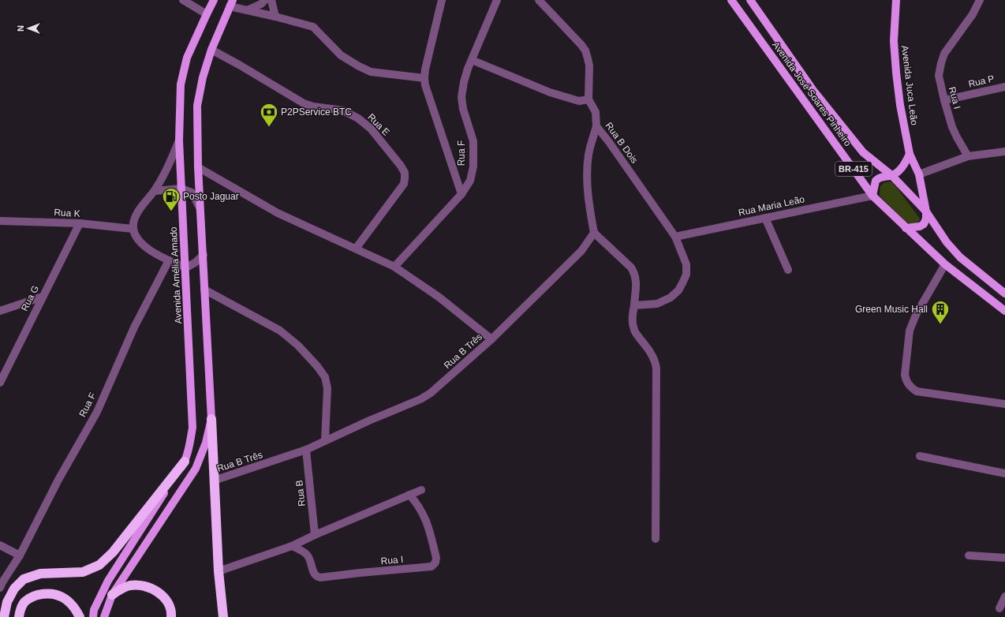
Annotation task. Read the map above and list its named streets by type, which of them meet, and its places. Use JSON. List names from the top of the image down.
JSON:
{
  "streets": {
    "main road": [
      "Avenida Juca Leão",
      "Avenida José Soares Pinheiro",
      "BR-415",
      "Avenida Amélia Amado"
    ],
    "street": [
      "Rua P",
      "Rua I",
      "Rua E",
      "Rua B Dois",
      "Rua F",
      "Rua Maria Leão",
      "Rua K",
      "Rua G",
      "Rua B Três",
      "Rua B"
    ]
  },
  "crossings": [
    ["Rua P", "Rua I"],
    ["Avenida Juca Leão", "Avenida José Soares Pinheiro"],
    ["Avenida José Soares Pinheiro", "Rua Maria Leão"],
    ["Rua B Dois", "Rua Maria Leão"],
    ["Rua K", "Rua G"],
    ["Rua B Três", "Rua B"]
  ],
  "places": {
    "bank": ["P2PService BTC"],
    "fuel station": ["Posto Jaguar"],
    "building": ["Green Music Hall"]
  },
  "north": "left"
}
